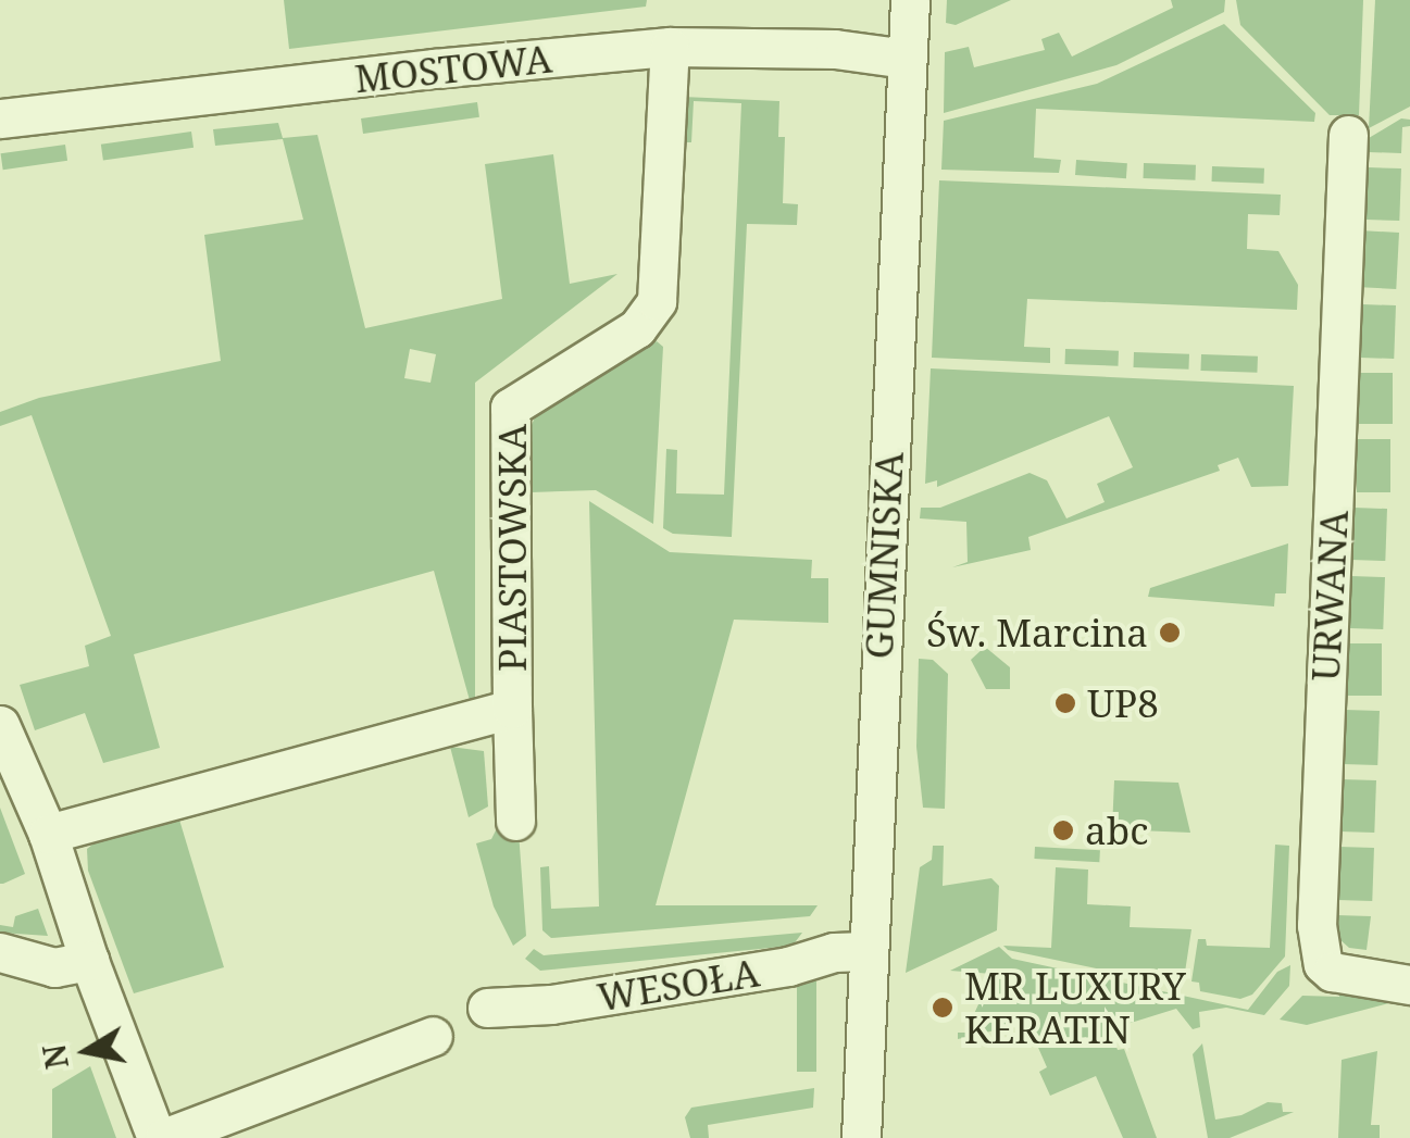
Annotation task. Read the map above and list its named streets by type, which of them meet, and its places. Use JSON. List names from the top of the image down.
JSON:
{
  "streets": {
    "street": [
      "MOSTOWA",
      "PIASTOWSKA",
      "GUMNISKA",
      "URWANA",
      "WESOŁA"
    ]
  },
  "crossings": [
    ["MOSTOWA", "PIASTOWSKA"],
    ["MOSTOWA", "GUMNISKA"],
    ["GUMNISKA", "WESOŁA"]
  ],
  "places": [
    "Św. Marcina",
    "UP8",
    "abc",
    "MR LUXURY KERATIN"
  ],
  "north": "left"
}
